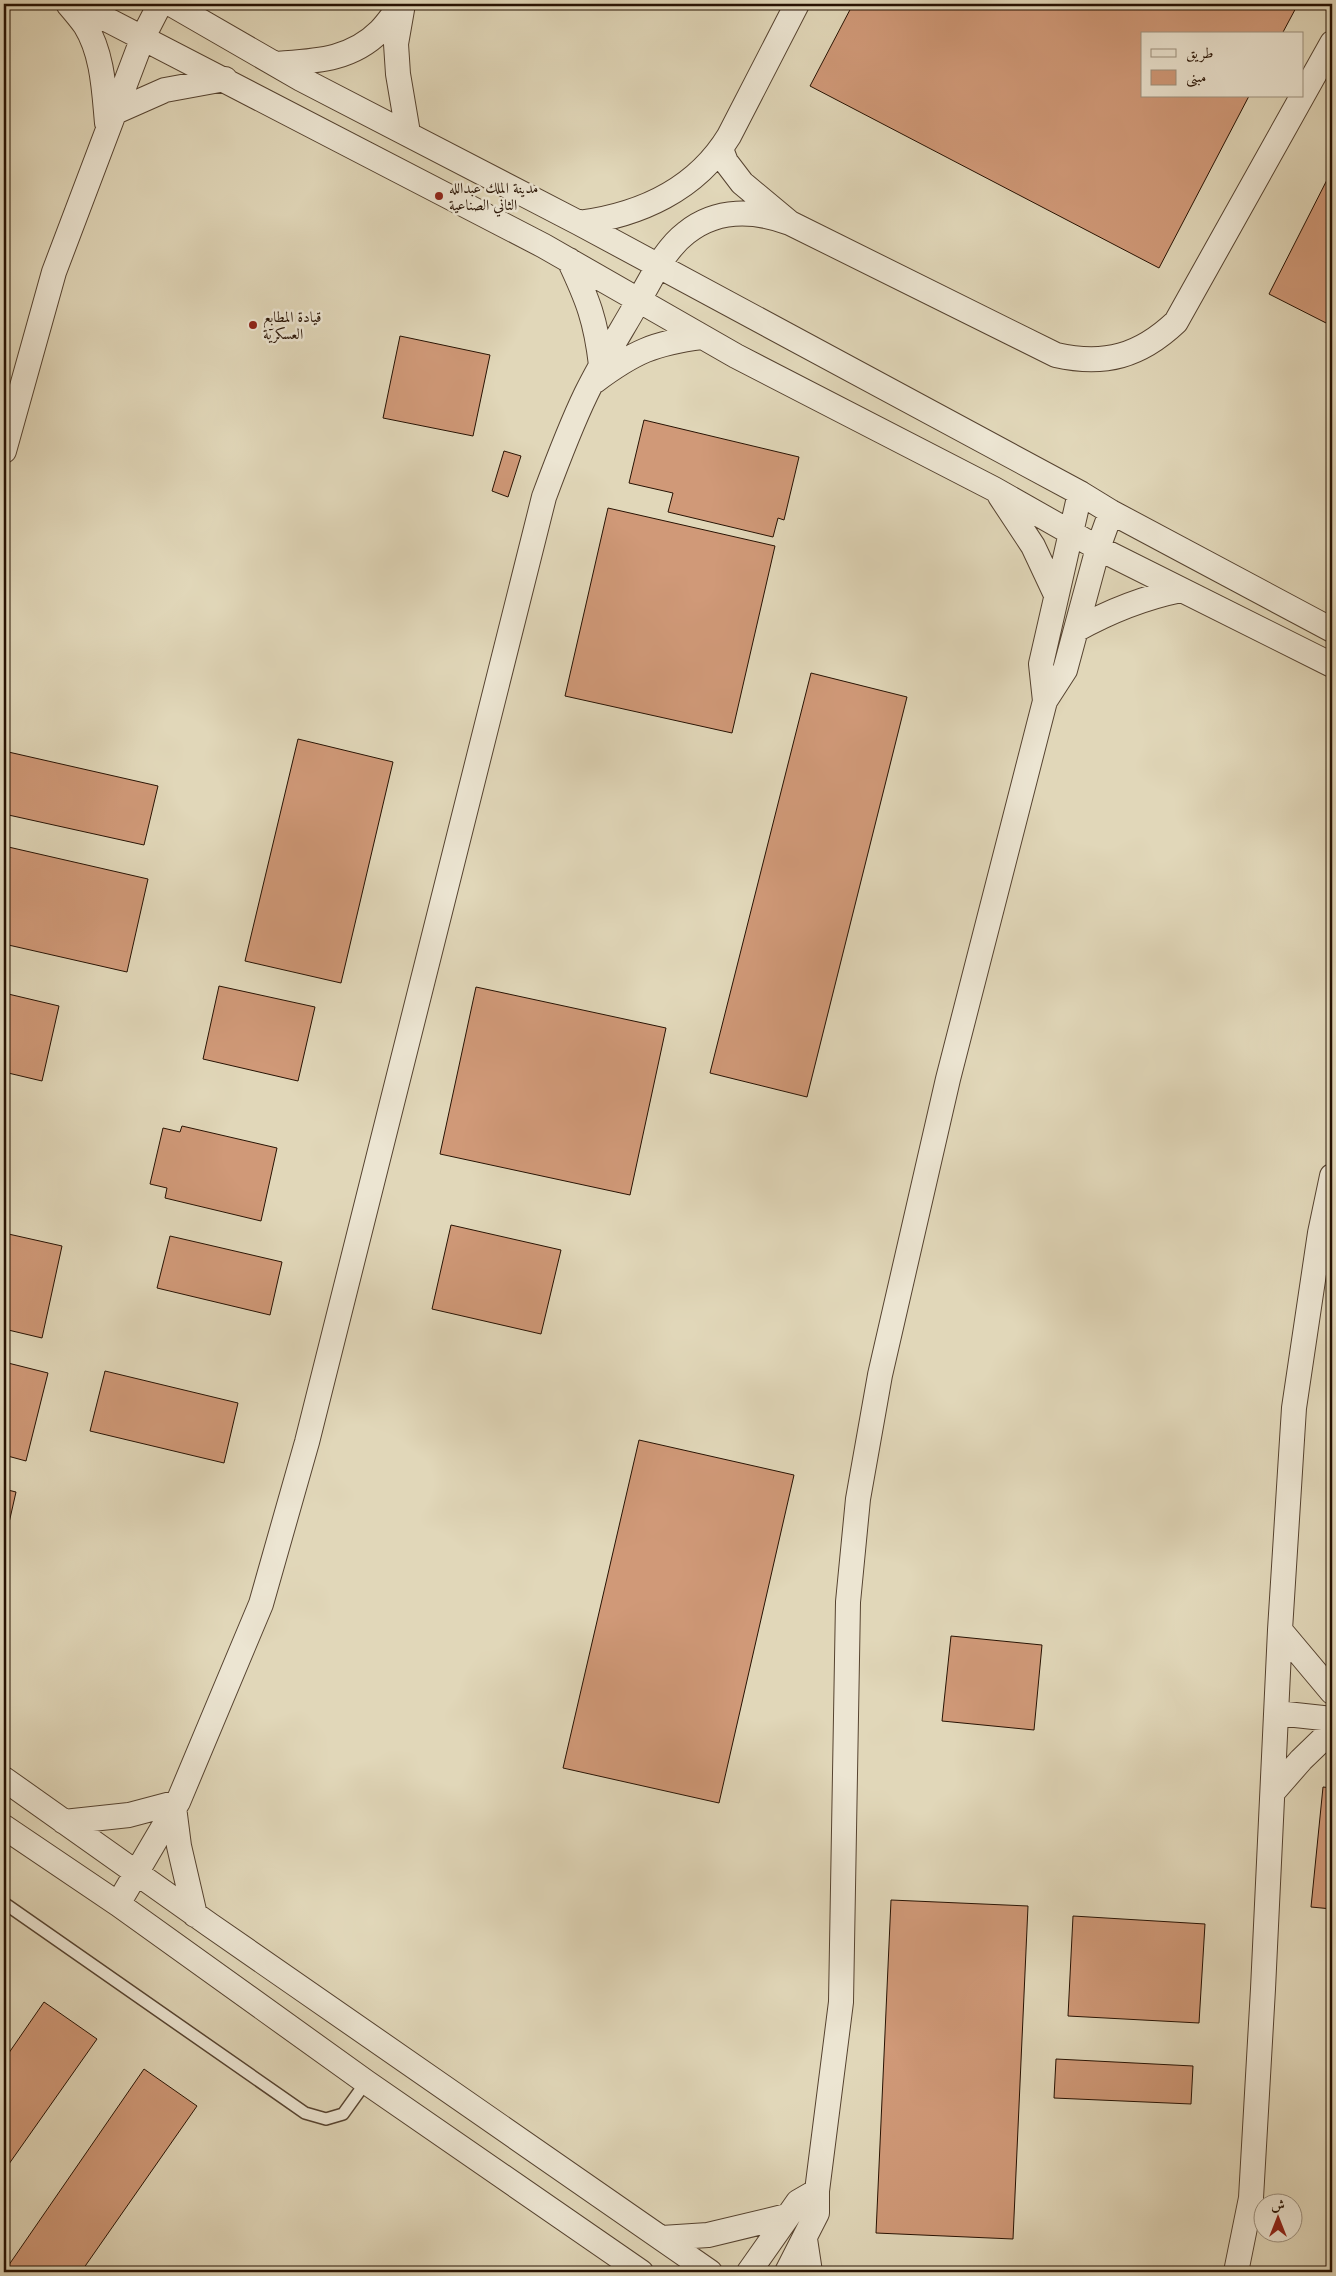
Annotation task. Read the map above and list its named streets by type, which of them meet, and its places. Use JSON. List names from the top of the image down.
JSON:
{
  "places": ["مدينة الملك عبدالله الثاني الصناعية", "قيادة المطابع العسكرية"],
  "legend": ["طريق", "مبنى"],
  "north": "top"
}
